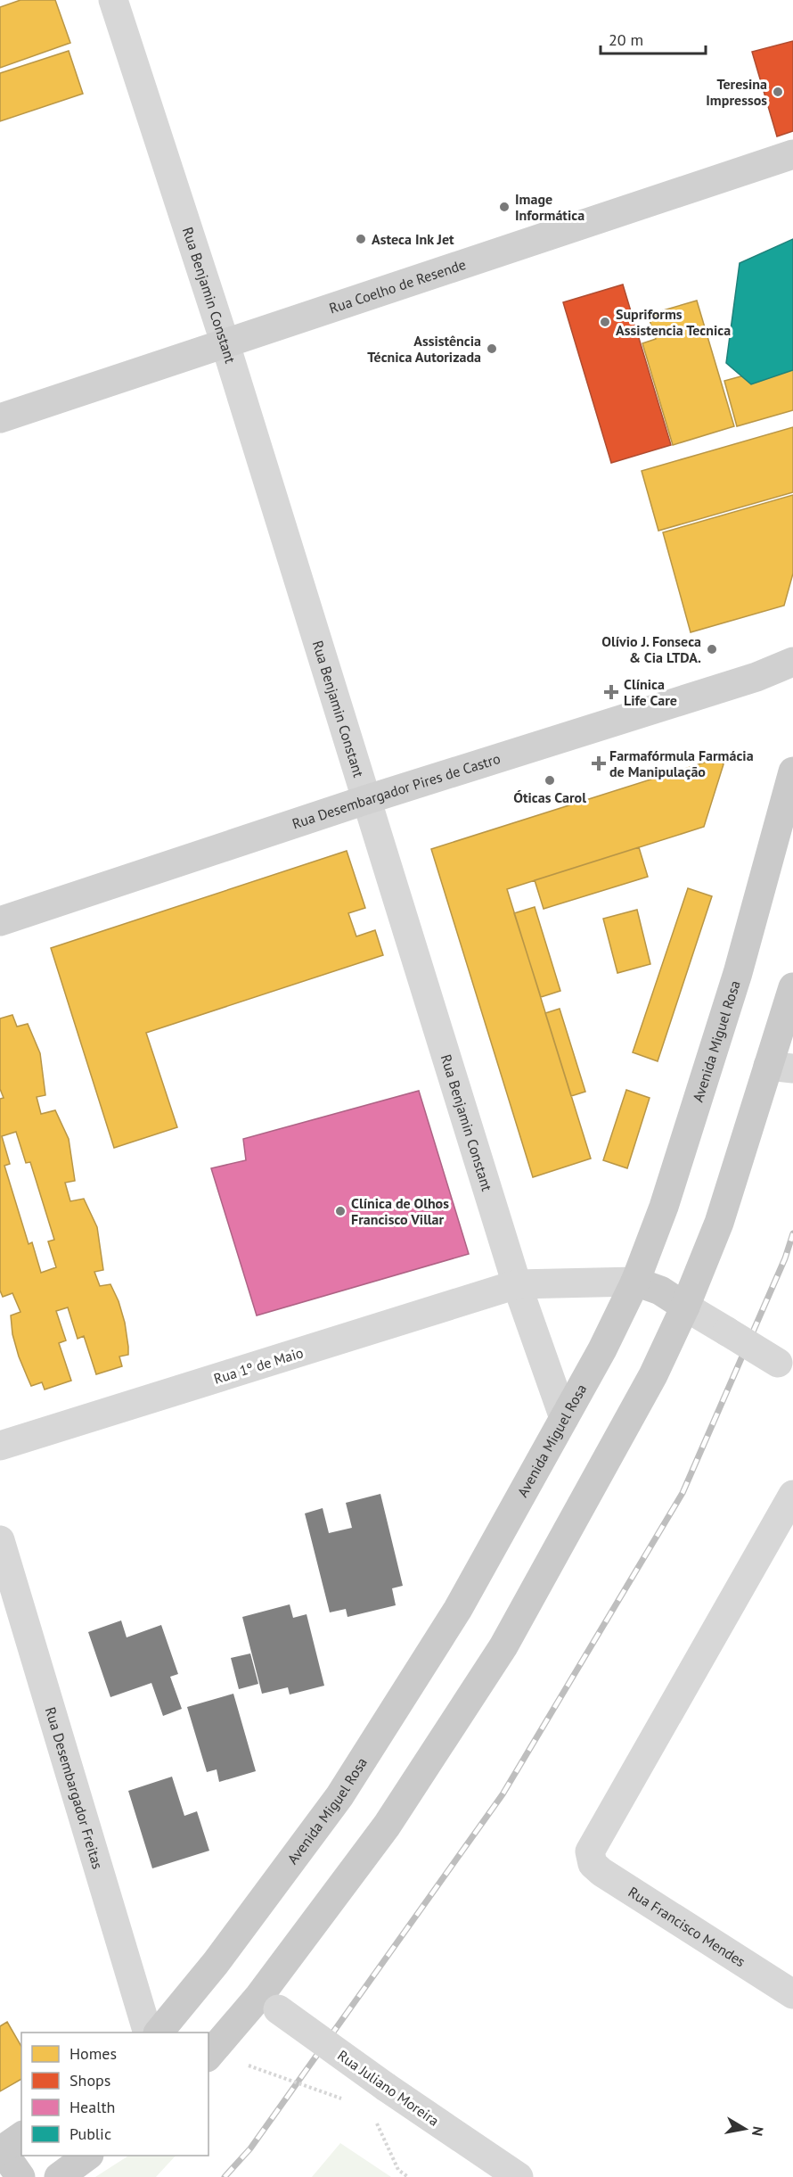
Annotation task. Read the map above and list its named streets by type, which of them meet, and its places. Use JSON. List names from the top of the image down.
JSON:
{
  "streets": {
    "main road": ["Rua Coelho de Resende", "Rua Desembargador Pires de Castro", "Avenida Miguel Rosa"],
    "street": [
      "Rua Benjamin Constant",
      "Rua 1º de Maio",
      "Rua Desembargador Freitas",
      "Rua Francisco Mendes",
      "Rua Juliano Moreira"
    ]
  },
  "crossings": [
    ["Rua Coelho de Resende", "Rua Benjamin Constant"],
    ["Rua Benjamin Constant", "Rua Desembargador Pires de Castro"],
    ["Rua Benjamin Constant", "Avenida Miguel Rosa"],
    ["Rua Benjamin Constant", "Rua 1º de Maio"],
    ["Avenida Miguel Rosa", "Rua 1º de Maio"]
  ],
  "places": {
    "other": [
      "Teresina Impressos",
      "Image Informática",
      "Asteca Ink Jet",
      "Supriforms Assistencia Tecnica",
      "Assistência Técnica Autorizada",
      "Olívio J. Fonseca & Cia LTDA.",
      "Óticas Carol",
      "Clínica de Olhos Francisco Villar"
    ],
    "health": ["Clínica Life Care", "Farmafórmula Farmácia de Manipulação"]
  },
  "legend": [
    "Homes",
    "Shops",
    "Health",
    "Public"
  ],
  "scale_bar": "20 m",
  "north": "right"
}
